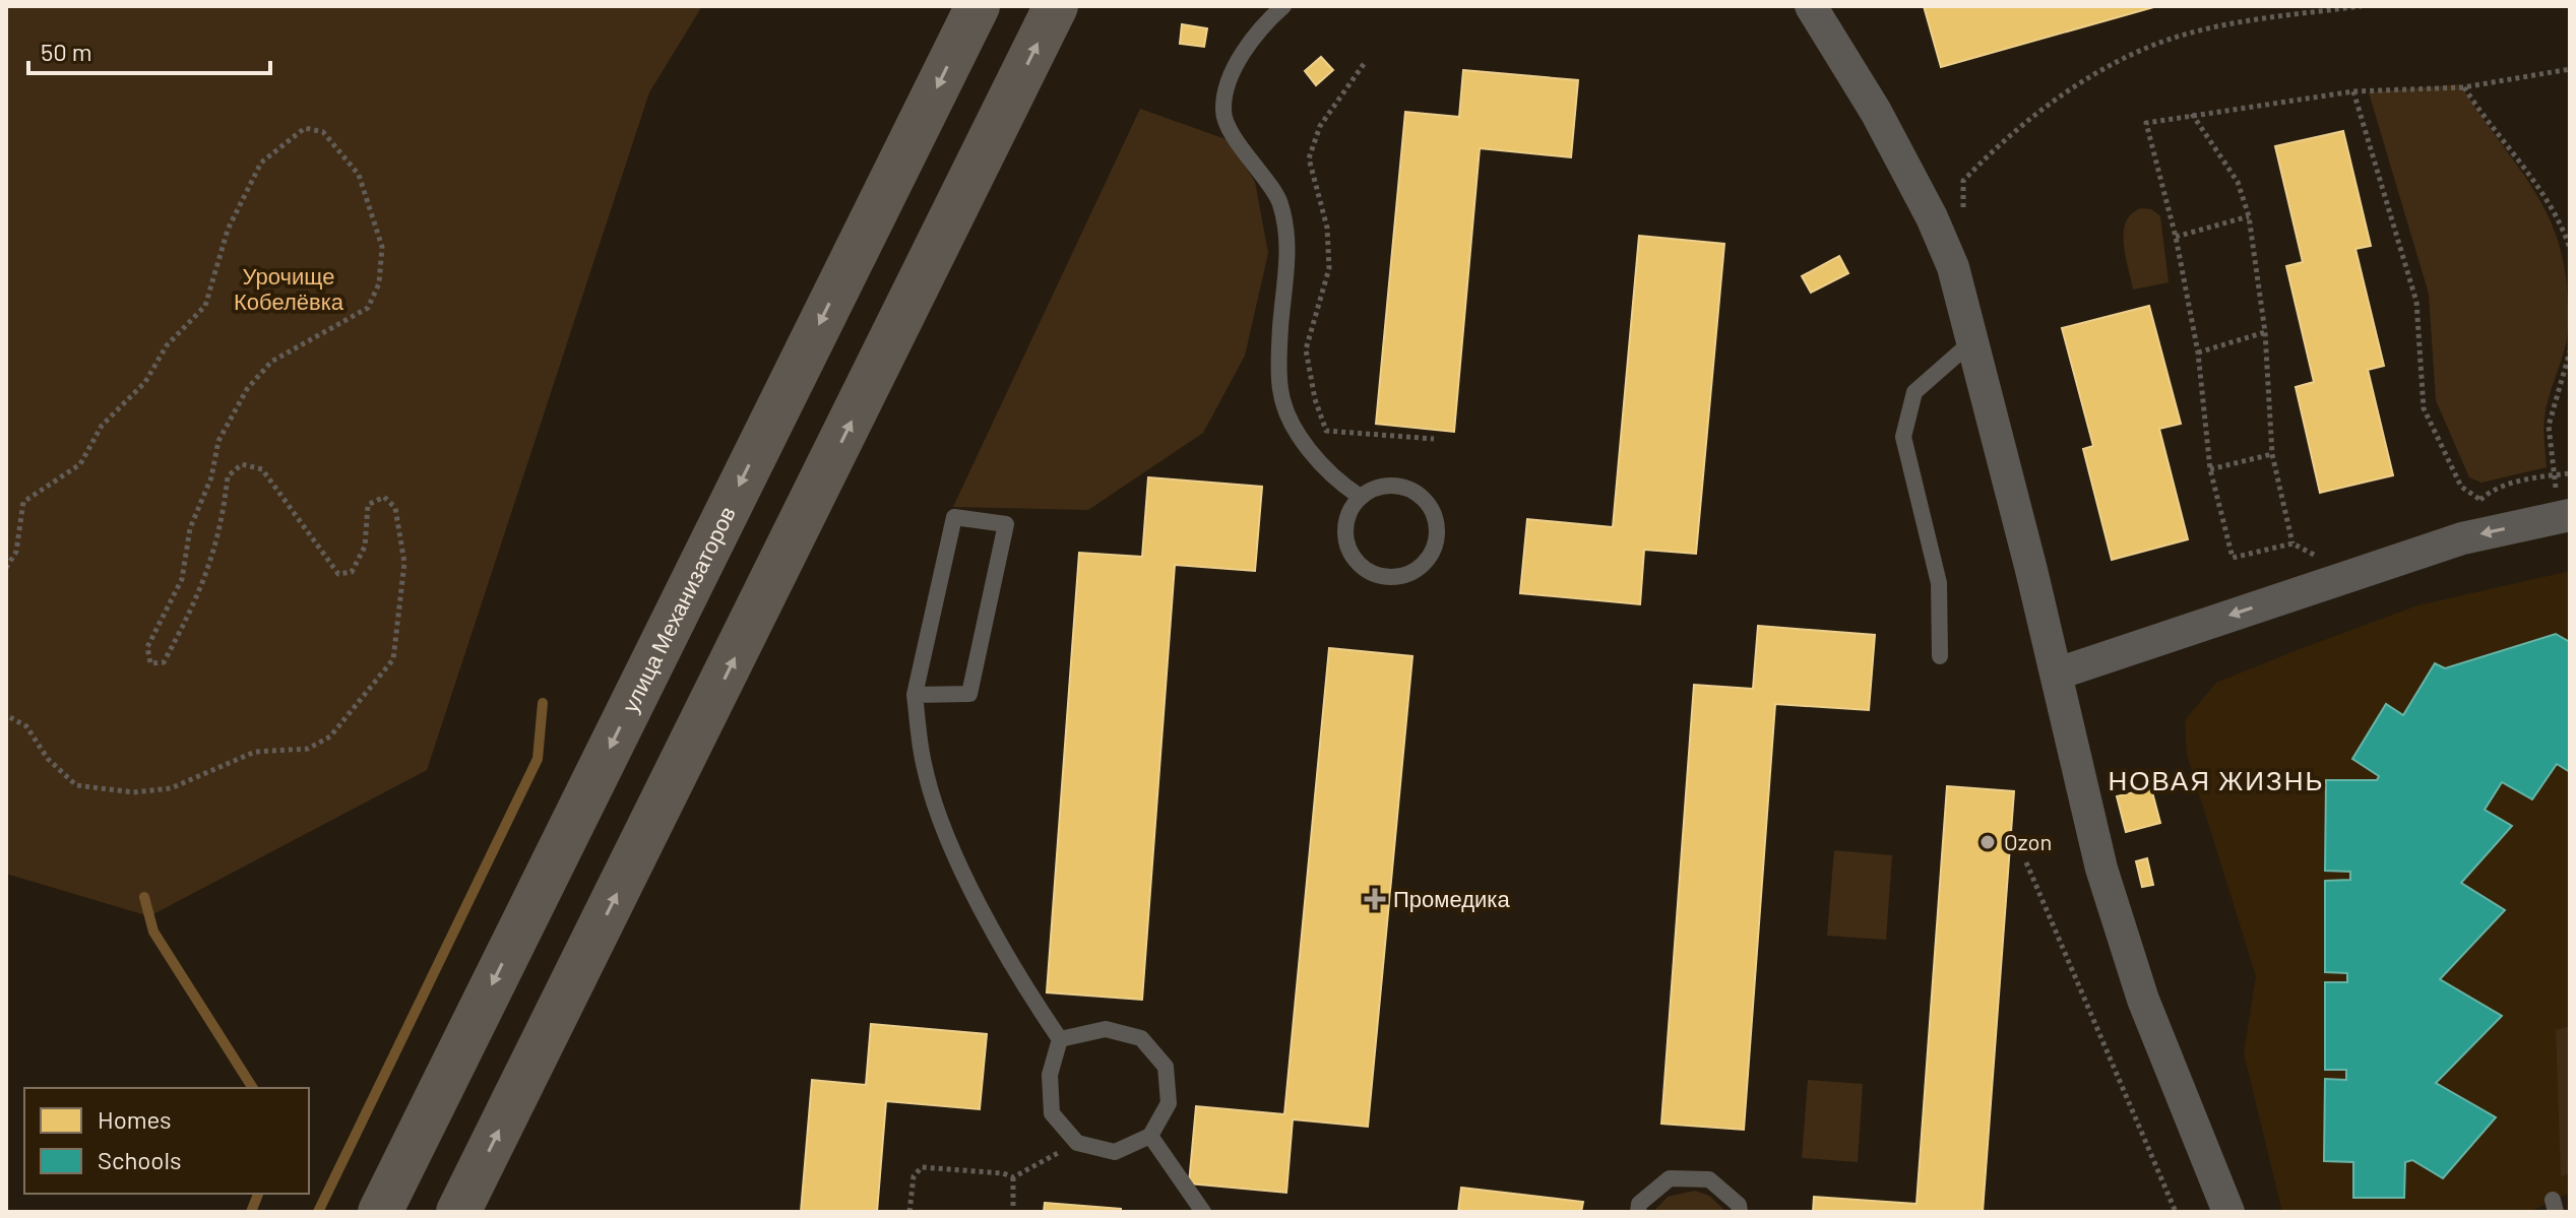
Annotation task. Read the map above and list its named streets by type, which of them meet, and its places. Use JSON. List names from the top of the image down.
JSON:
{
  "streets": {
    "main road": ["улица Механизаторов"]
  },
  "districts": ["НОВАЯ ЖИЗНЬ"],
  "parks": ["Урочище Кобелёвка"],
  "places": {
    "other": ["Ozon"],
    "health": ["Промедика"]
  },
  "legend": ["Homes", "Schools"],
  "scale_bar": "50 m"
}
